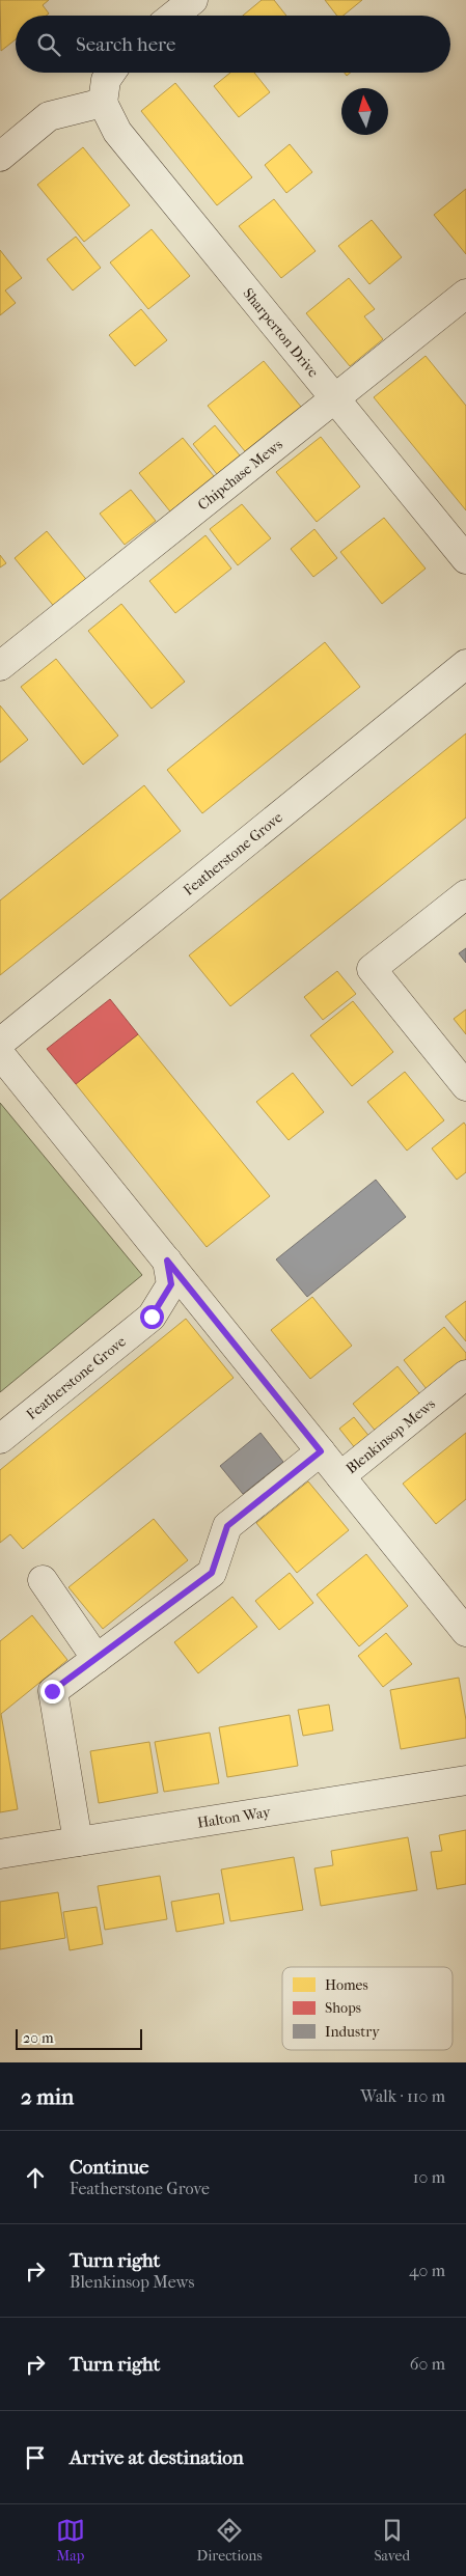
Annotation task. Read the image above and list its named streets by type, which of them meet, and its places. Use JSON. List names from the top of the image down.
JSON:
{
  "streets": {
    "street": [
      "Sharperton Drive",
      "Chipchase Mews",
      "Featherstone Grove",
      "Blenkinsop Mews",
      "Halton Way"
    ]
  },
  "crossings": [
    ["Sharperton Drive", "Chipchase Mews"],
    ["Featherstone Grove", "Blenkinsop Mews"]
  ],
  "legend": ["Homes", "Shops", "Industry"],
  "scale_bar": "20 m",
  "north": "top",
  "page": {
    "search": "Search here",
    "scale": "20 m",
    "heading": ["2 min", "Walk · 110 m"],
    "list": [
      ["Continue", "Featherstone Grove", "10 m"],
      ["Turn right", "Blenkinsop Mews", "40 m"],
      ["Turn right", "60 m"],
      "Arrive at destination"
    ],
    "nav": ["Map", "Directions", "Saved"]
  }
}
